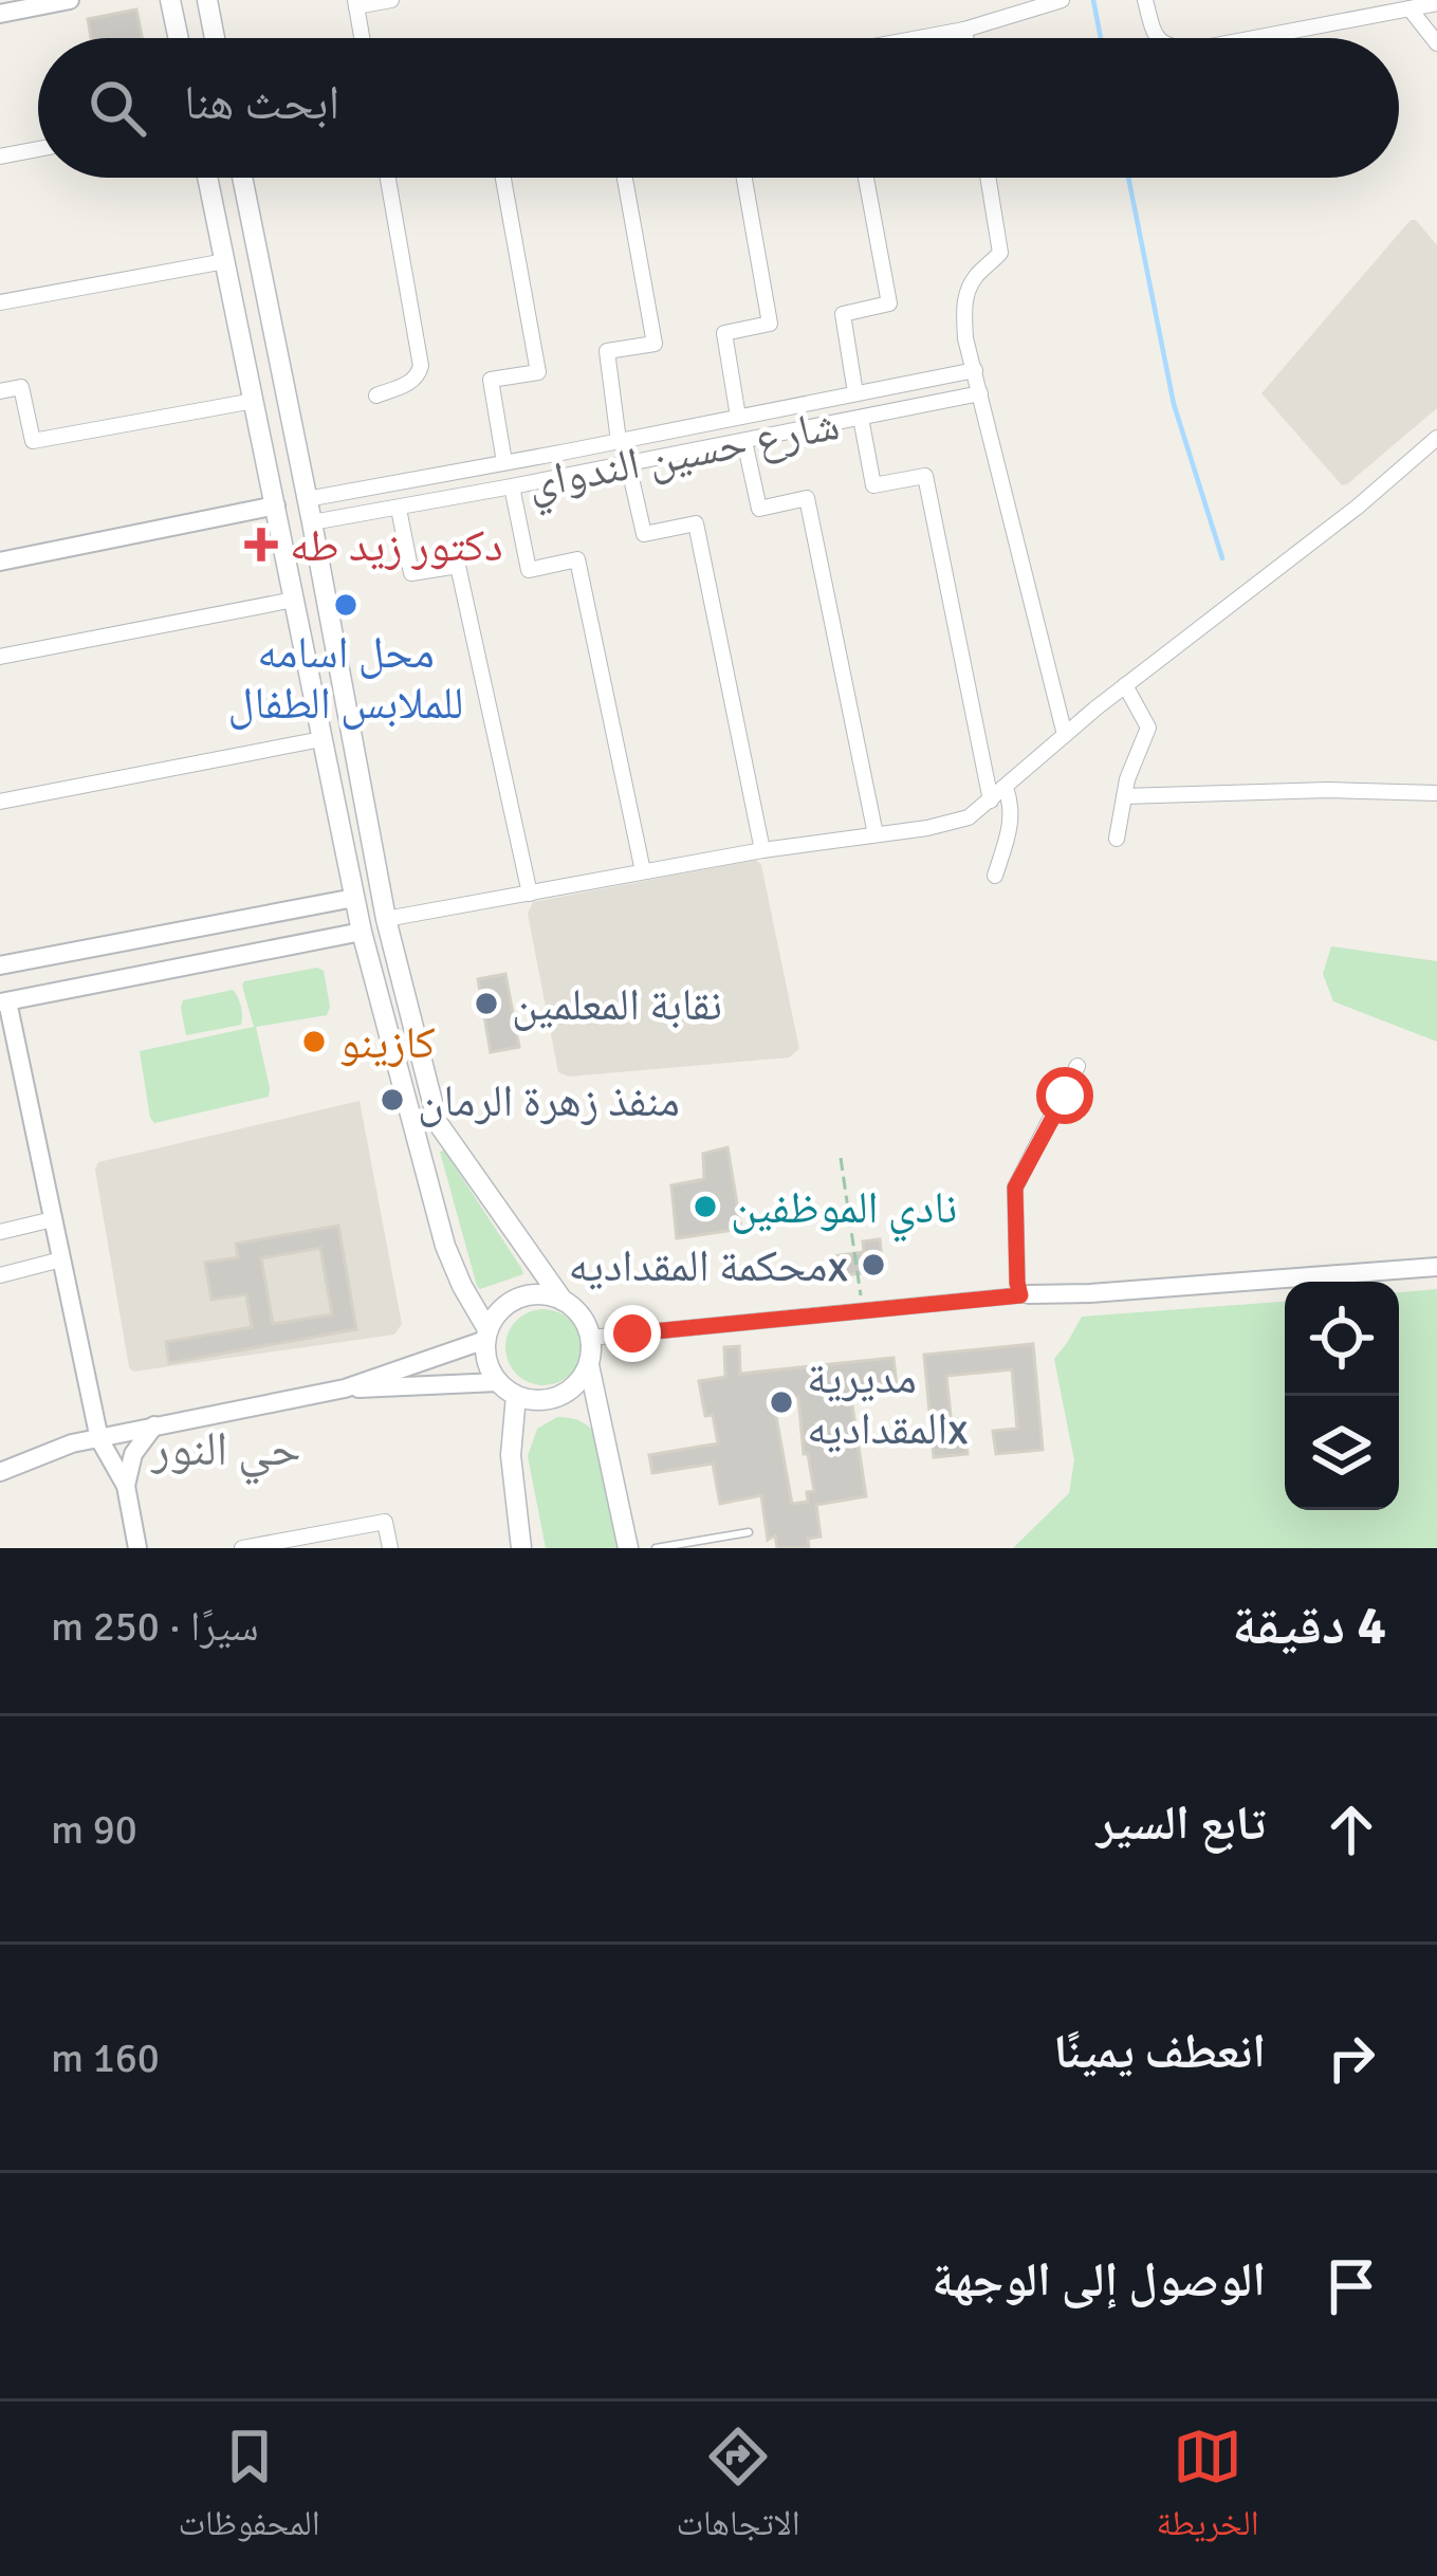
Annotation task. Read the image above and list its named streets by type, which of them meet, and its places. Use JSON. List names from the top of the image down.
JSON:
{
  "streets": {
    "street": ["شارع حسين الندواي"]
  },
  "districts": ["حي النور"],
  "places": {
    "health": ["دكتور زيد طه"],
    "other": [
      "محل اسامه للملابس الطفال",
      "نقابة المعلمين",
      "كازينو",
      "منفذ زهرة الرمان",
      "نادي الموظفين",
      "محكمة المقداديهx",
      "مديرية المقداديهx"
    ]
  },
  "page": {
    "search": "ابحث هنا",
    "heading": ["4 دقيقة", "سيرًا · 250 m"],
    "list": [
      ["تابع السير", "90 m"],
      ["انعطف يمينًا", "160 m"],
      "الوصول إلى الوجهة"
    ],
    "nav": ["الخريطة", "الاتجاهات", "المحفوظات"]
  }
}
